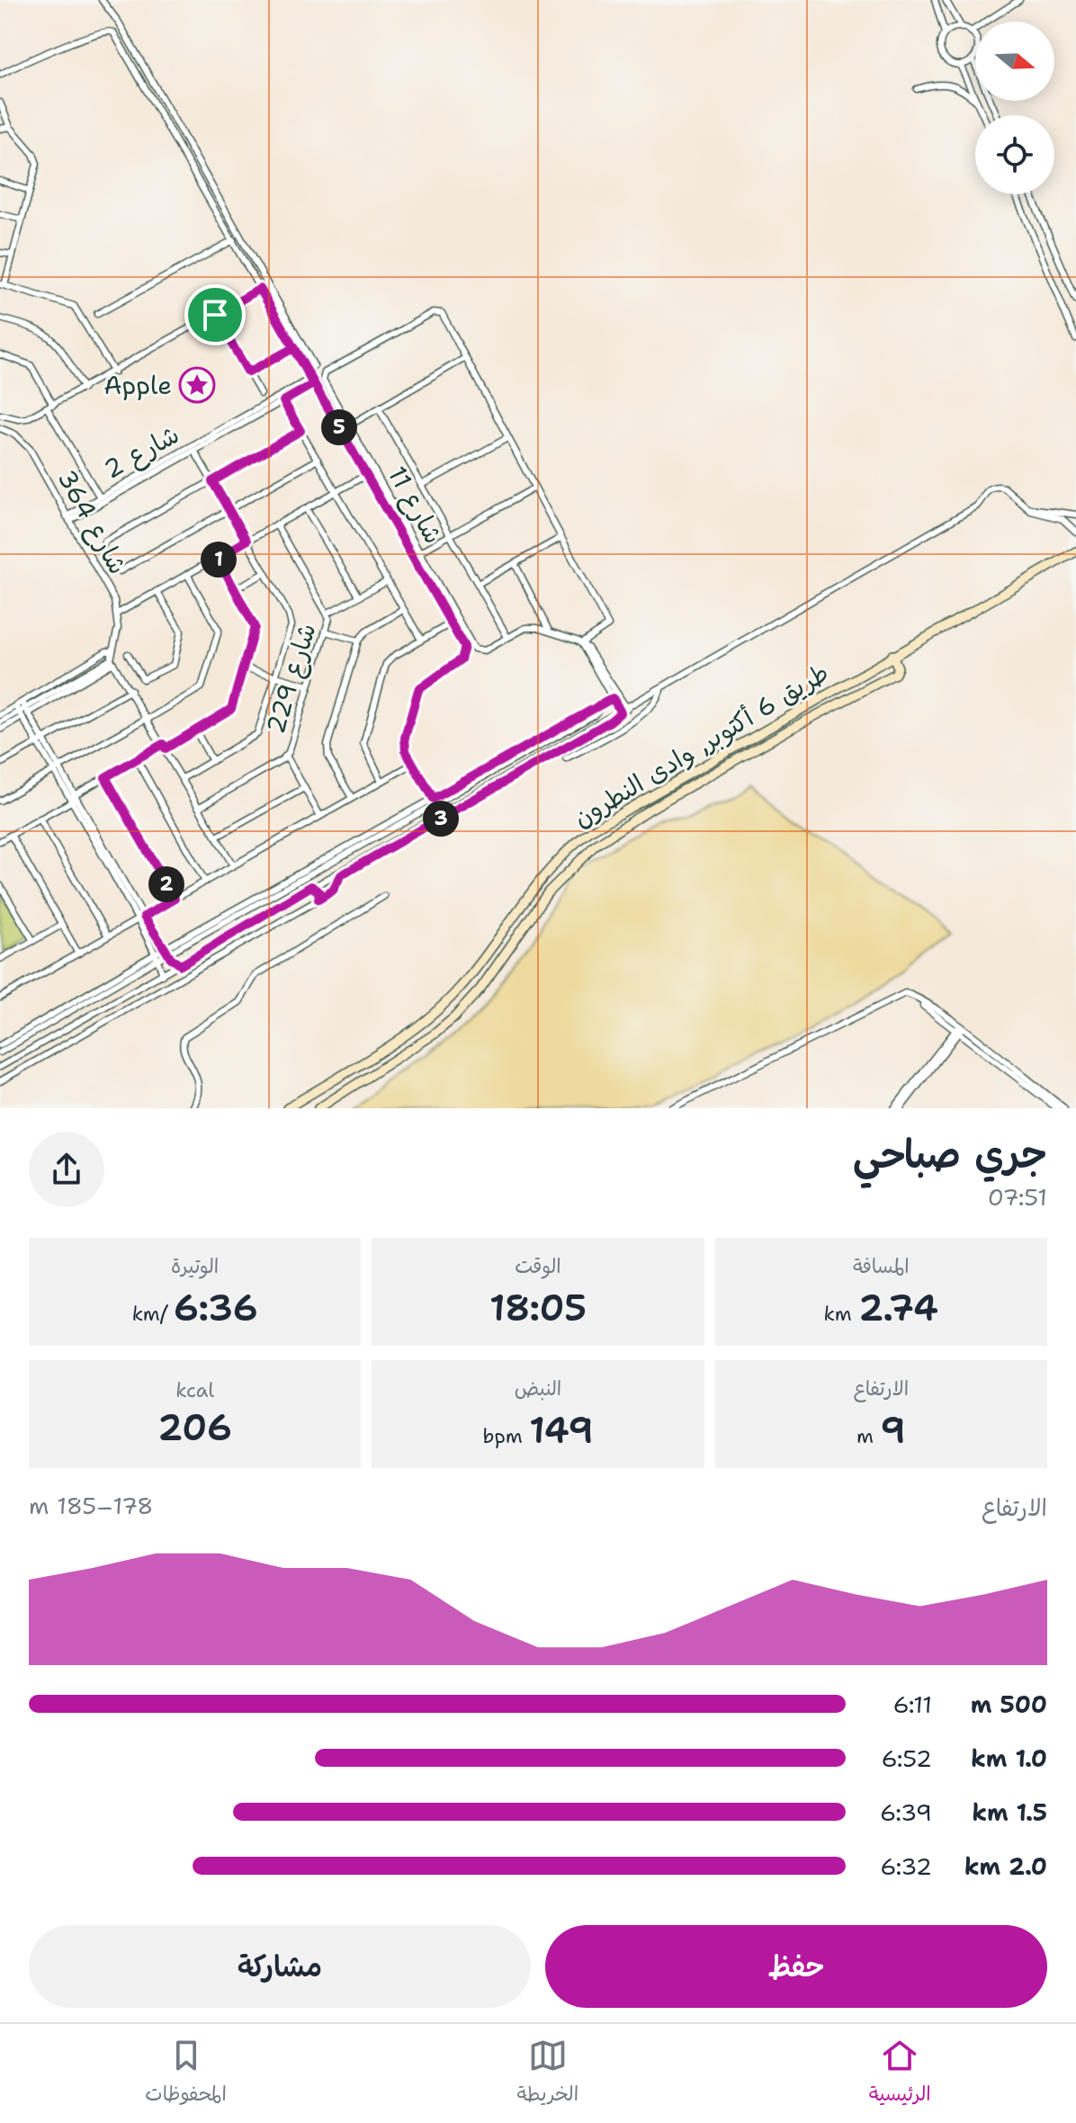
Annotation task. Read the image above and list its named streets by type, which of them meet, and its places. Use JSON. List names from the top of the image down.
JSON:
{
  "streets": {
    "street": [
      "شارع 2",
      "شارع 11",
      "شارع 364",
      "شارع 229",
      "طريق 6 أكتوبر, وادى النطرون"
    ]
  },
  "crossings": [
    ["شارع 2", "شارع 11"],
    ["شارع 2", "شارع 364"]
  ],
  "places": {
    "place": ["Apple"]
  },
  "north": "right",
  "page": {
    "pins": [
      "5",
      "1",
      "3",
      "2"
    ],
    "heading": ["جري صباحي", "07:51"],
    "stats": [
      ["المسافة", "2.74 km"],
      ["الوقت", "18:05"],
      ["الوتيرة", "6:36 /km"],
      ["الارتفاع", "9 m"],
      ["النبض", "149 bpm"],
      ["kcal", "206"]
    ],
    "chart": ["الارتفاع", "178–185 m"],
    "list": [
      {
        "name": "500 m",
        "note": "6:11"
      },
      {
        "name": "1.0 km",
        "note": "6:52"
      },
      {
        "name": "1.5 km",
        "note": "6:39"
      },
      {
        "name": "2.0 km",
        "note": "6:32"
      }
    ],
    "buttons": ["حفظ", "مشاركة"],
    "tabs": ["الرئيسية", "الخريطة", "المحفوظات"]
  }
}
